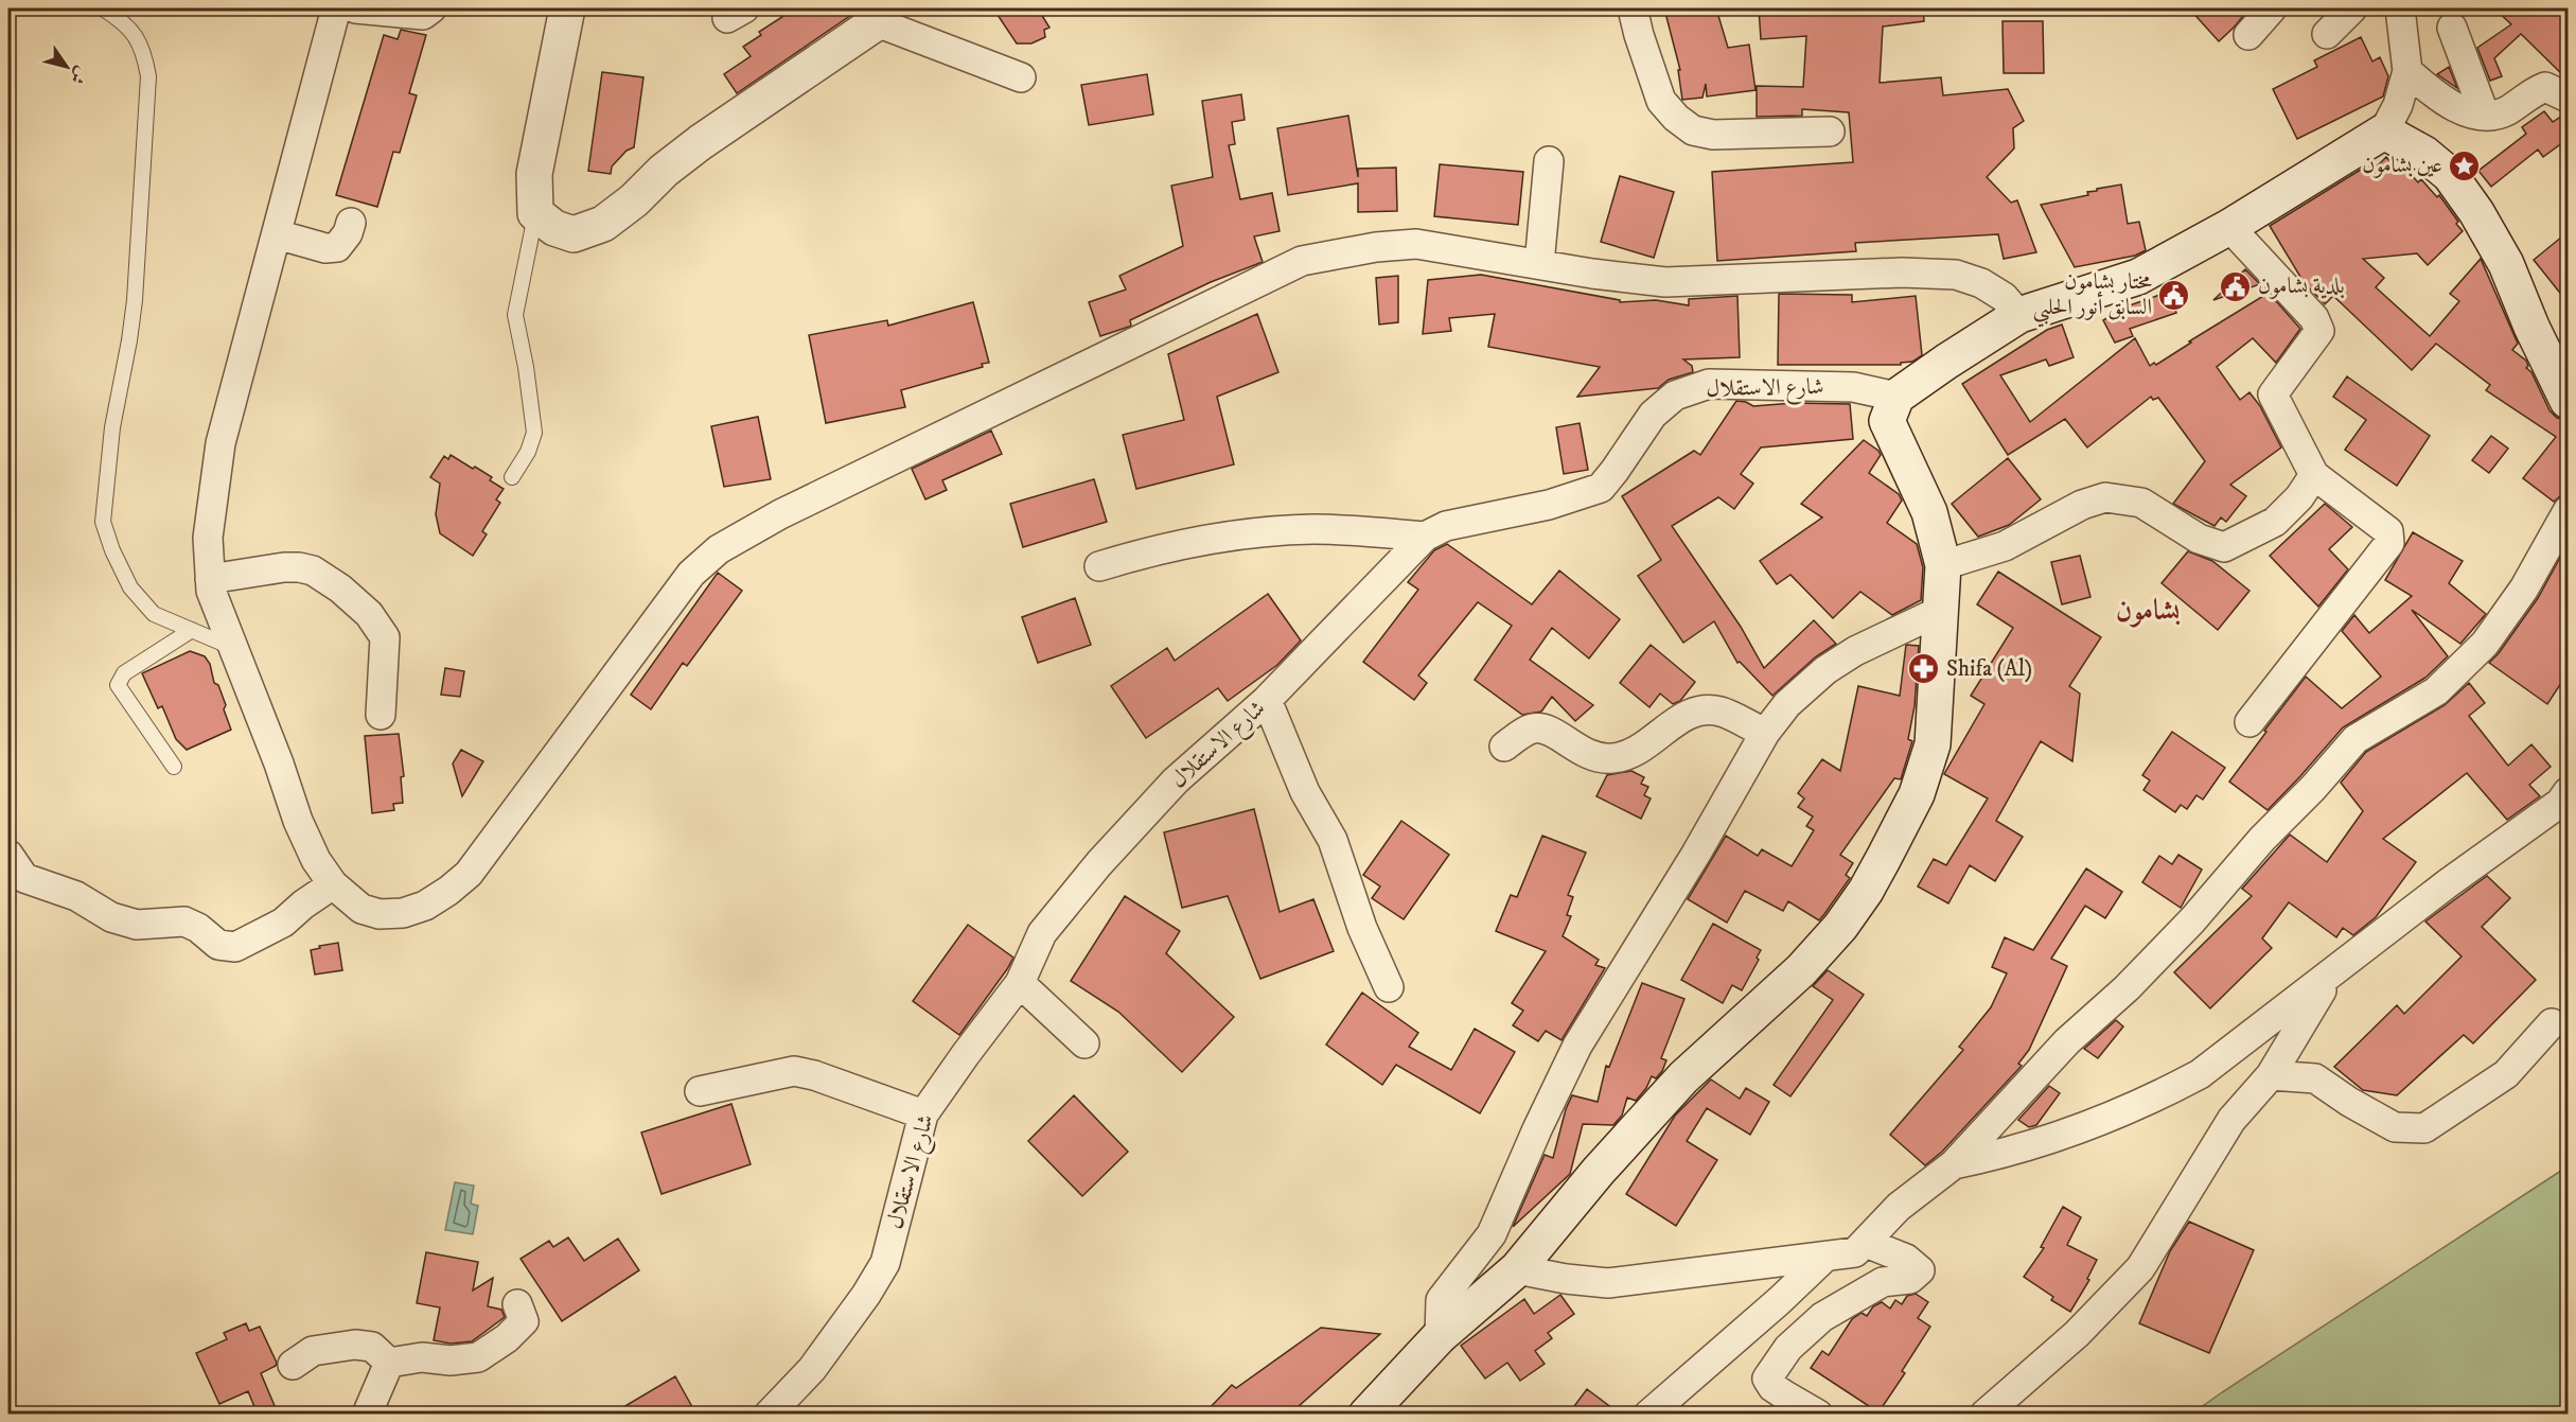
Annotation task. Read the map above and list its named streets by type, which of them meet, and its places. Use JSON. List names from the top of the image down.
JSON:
{
  "streets": {
    "street": ["شارع الاستقلال"]
  },
  "districts": ["بشامون"],
  "places": {
    "place": ["عين بشامون"],
    "public building": ["بلدية بشامون", "مختار بشامون السابق أنور الحلبي"],
    "pharmacy": ["Shifa (Al)"]
  },
  "north": "bottom right"
}
